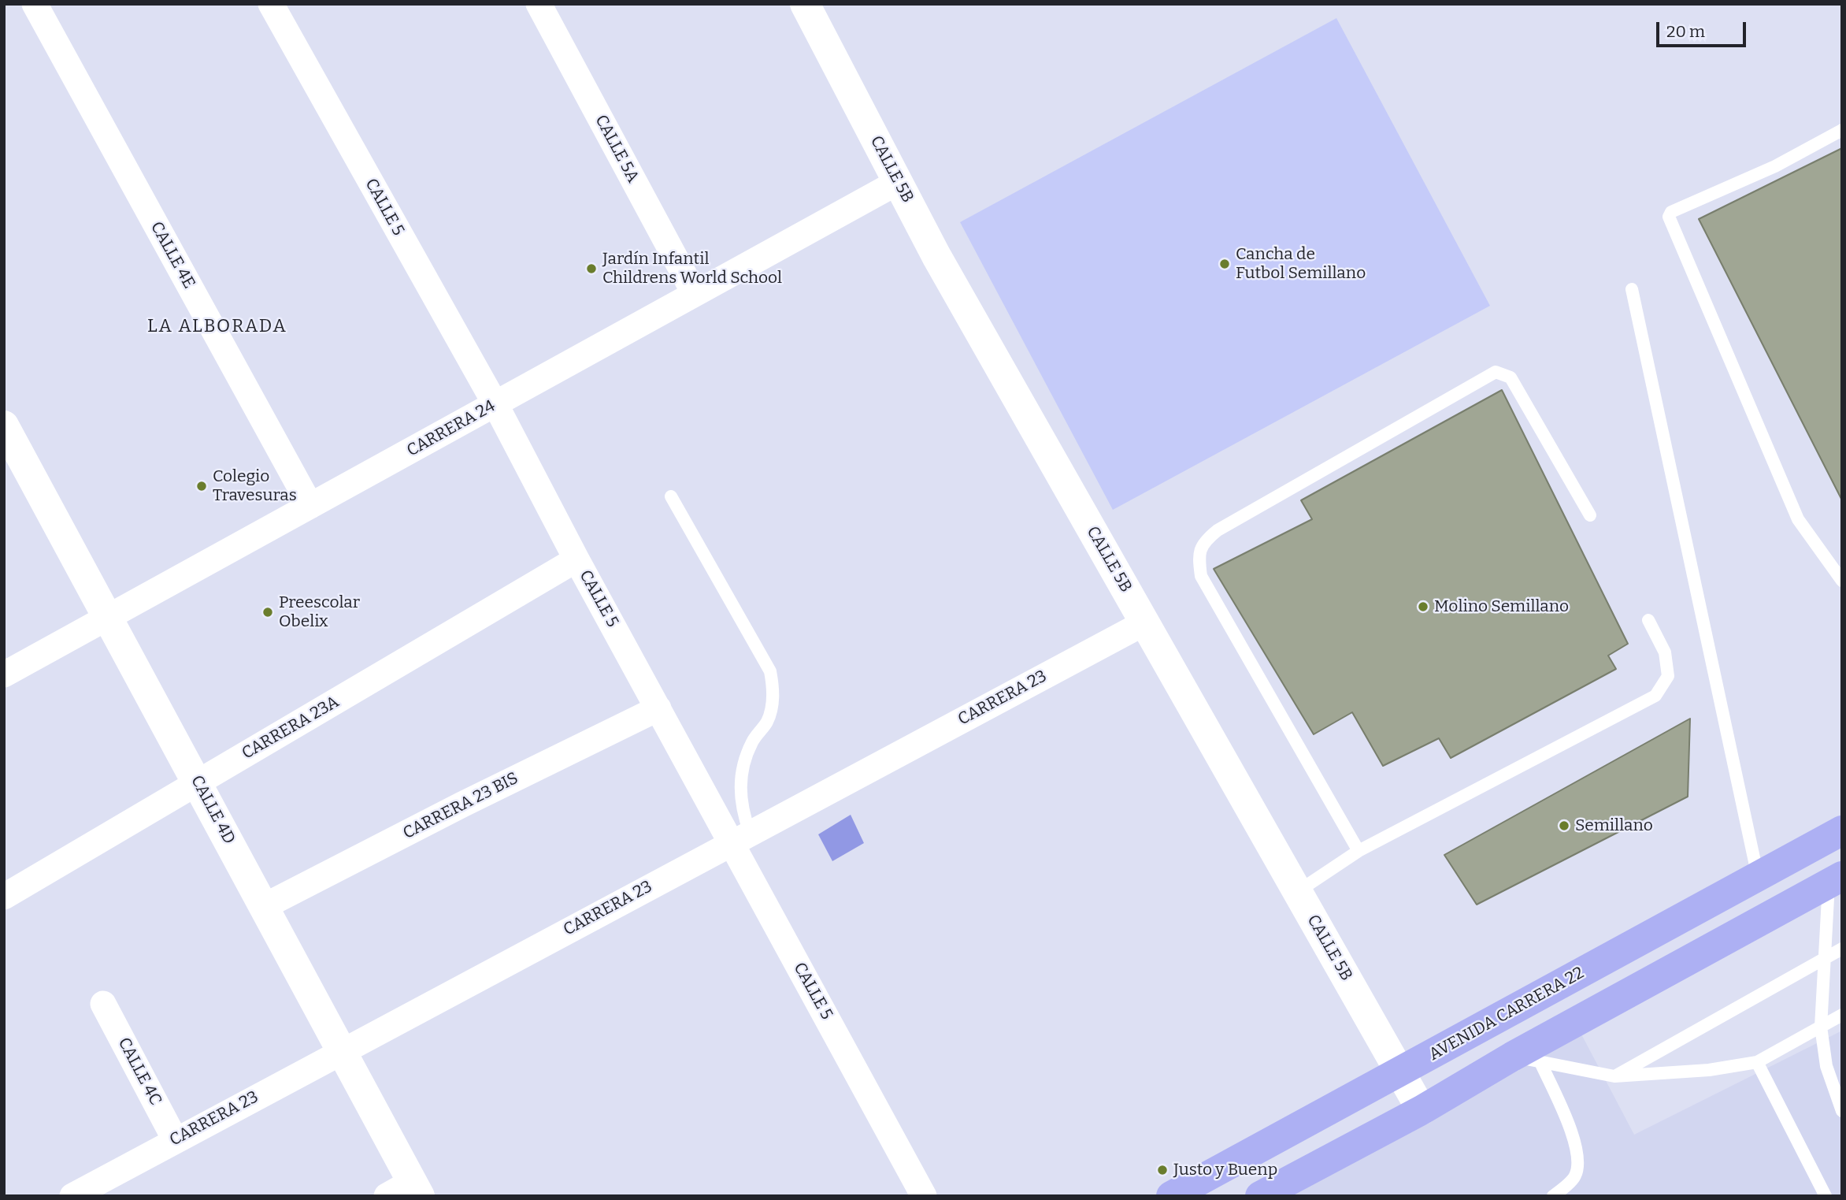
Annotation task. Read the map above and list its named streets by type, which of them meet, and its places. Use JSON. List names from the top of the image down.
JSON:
{
  "streets": {
    "main road": ["AVENIDA CARRERA 22"],
    "street": [
      "CALLE 5A",
      "CALLE 5B",
      "CALLE 5",
      "CALLE 4E",
      "CARRERA 24",
      "CARRERA 23",
      "CARRERA 23A",
      "CARRERA 23 BIS",
      "CALLE 4D",
      "CALLE 4C"
    ]
  },
  "crossings": [
    ["CALLE 5A", "CARRERA 24"],
    ["CALLE 5B", "CARRERA 24"],
    ["CALLE 5B", "CARRERA 23"],
    ["CALLE 5B", "AVENIDA CARRERA 22"],
    ["CALLE 5", "CARRERA 24"],
    ["CALLE 5", "CARRERA 23"],
    ["CALLE 5", "CARRERA 23A"],
    ["CALLE 5", "CARRERA 23 BIS"],
    ["CALLE 4E", "CARRERA 24"],
    ["CARRERA 24", "CALLE 4D"],
    ["CARRERA 23", "CALLE 4D"],
    ["CARRERA 23", "CALLE 4C"],
    ["CARRERA 23A", "CALLE 4D"],
    ["CARRERA 23 BIS", "CALLE 4D"]
  ],
  "districts": ["LA ALBORADA"],
  "places": [
    "Cancha de Futbol Semillano",
    "Jardín Infantil Childrens World School",
    "Colegio Travesuras",
    "Molino Semillano",
    "Preescolar Obelix",
    "Semillano",
    "Justo y Buenp"
  ],
  "scale_bar": "20 m"
}
